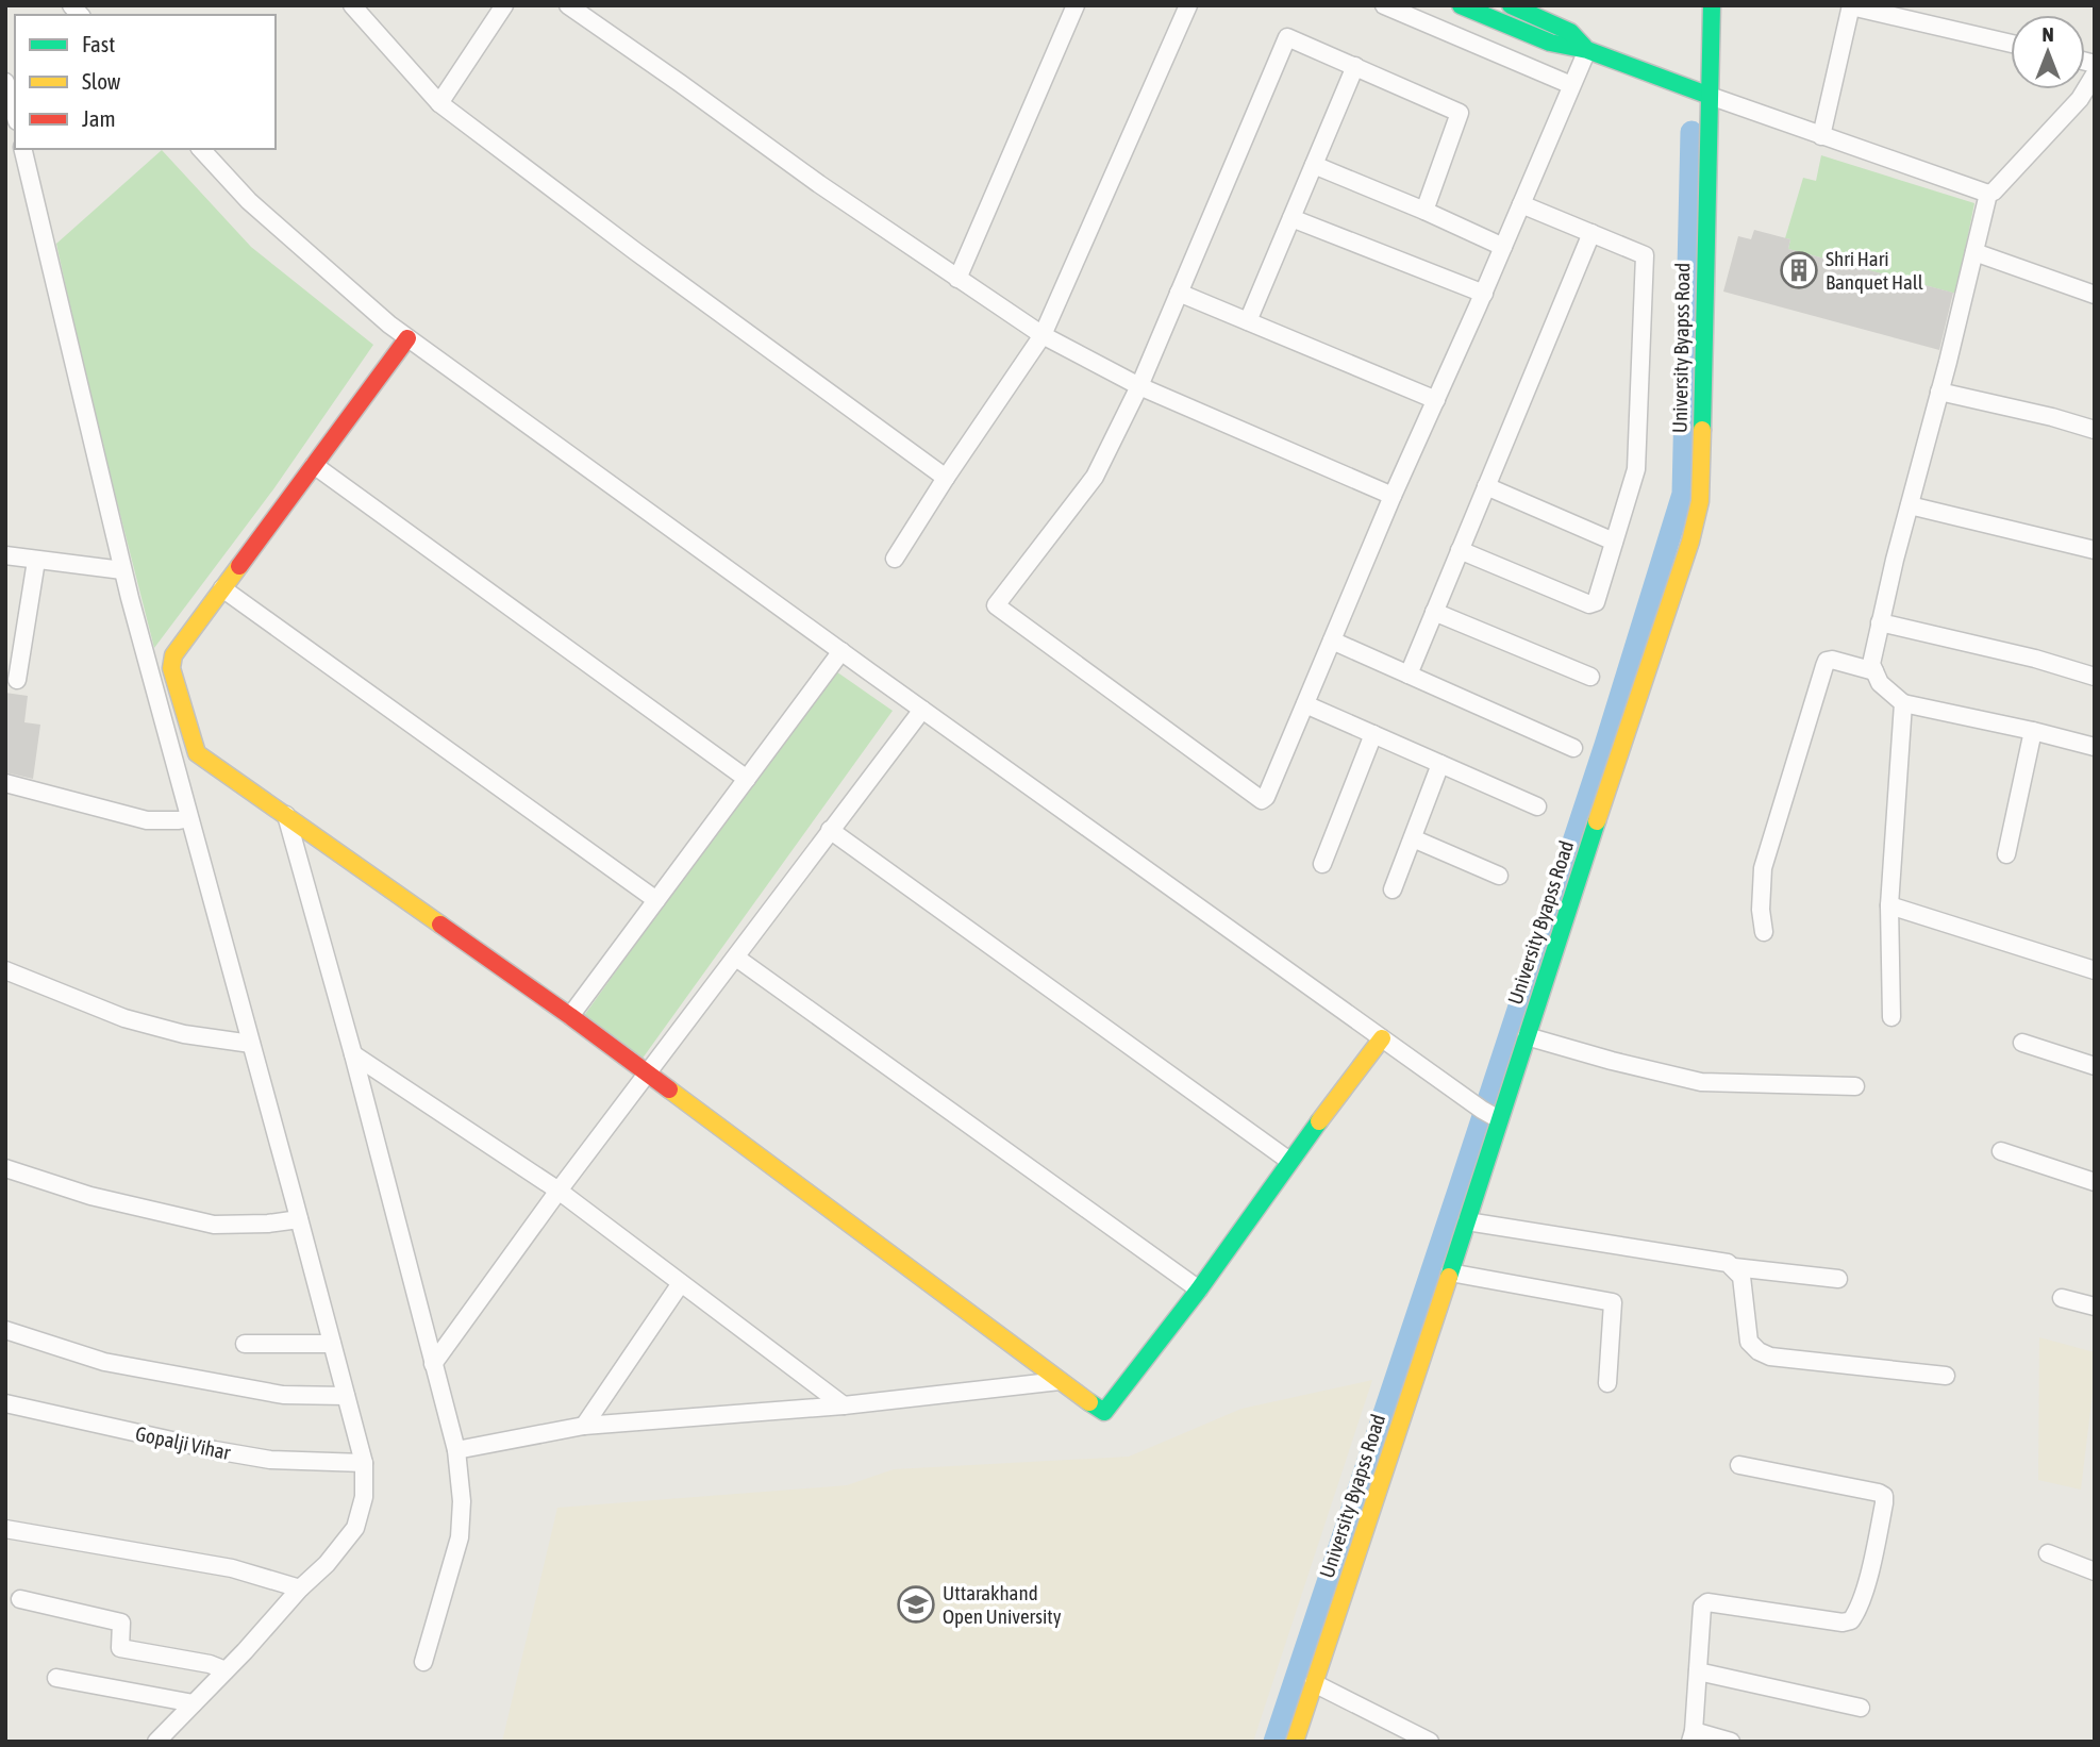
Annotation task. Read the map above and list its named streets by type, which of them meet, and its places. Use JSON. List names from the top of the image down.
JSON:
{
  "streets": {
    "main road": ["University Byapss Road"],
    "street": ["Gopalji Vihar"]
  },
  "places": {
    "building": ["Shri Hari Banquet Hall"],
    "school or university": ["Uttarakhand Open University"]
  },
  "legend": ["Fast", "Slow", "Jam"],
  "north": "top"
}
